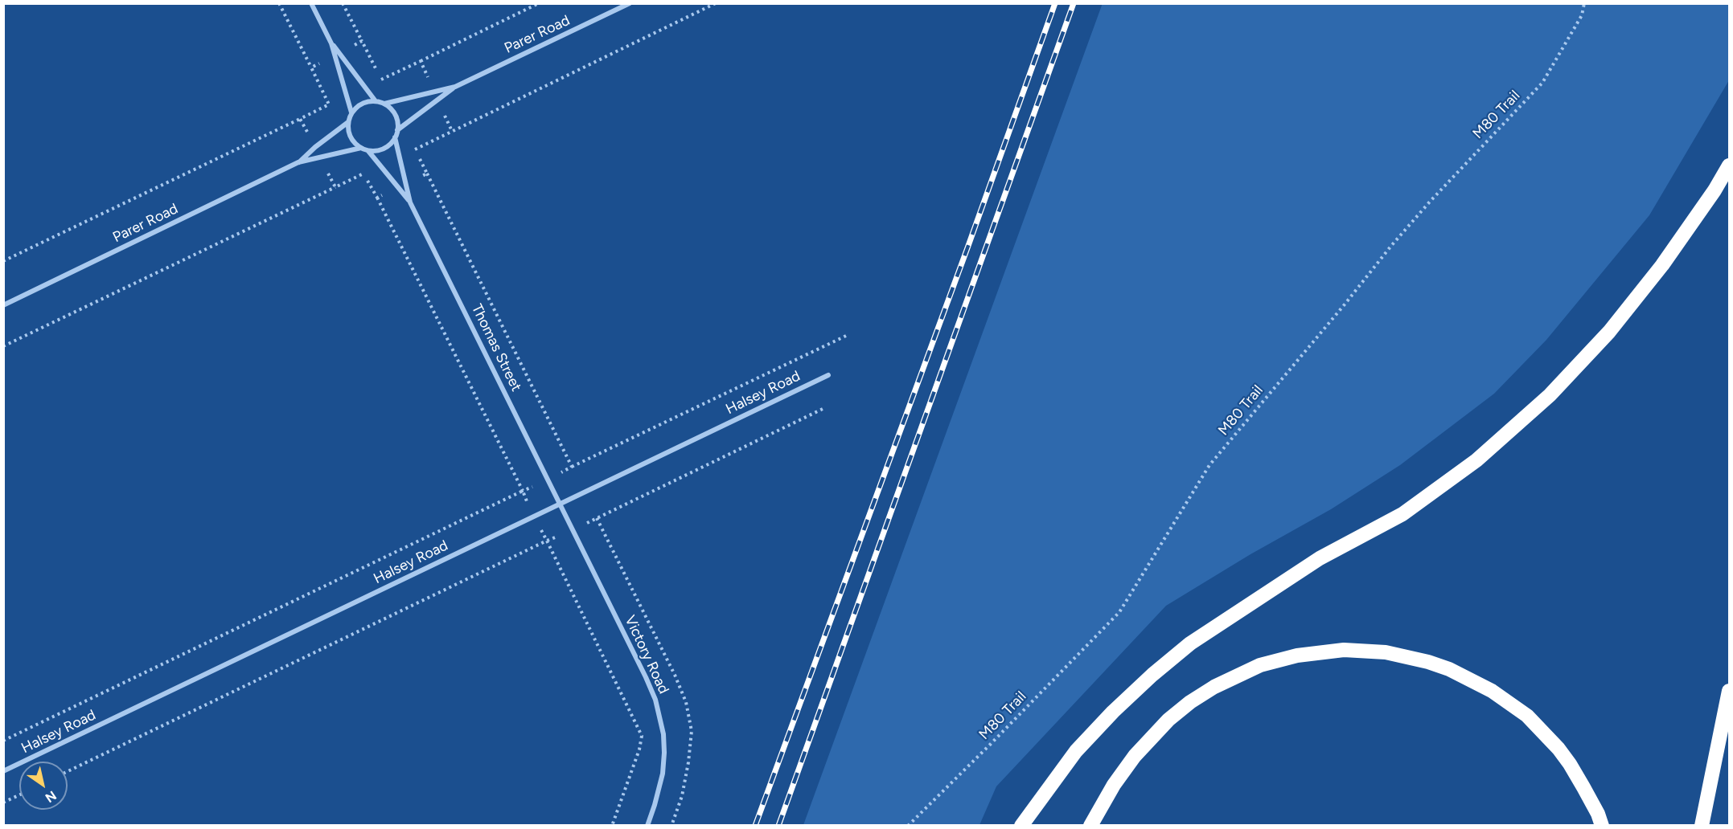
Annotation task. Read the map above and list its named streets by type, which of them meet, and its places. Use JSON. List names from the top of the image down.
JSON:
{
  "streets": {
    "street": [
      "Parer Road",
      "Thomas Street",
      "Halsey Road",
      "Victory Road"
    ],
    "path": ["M80 Trail"]
  },
  "crossings": [
    ["Parer Road", "Thomas Street"],
    ["Thomas Street", "Halsey Road"],
    ["Thomas Street", "Victory Road"],
    ["Halsey Road", "Victory Road"]
  ],
  "north": "bottom right"
}
